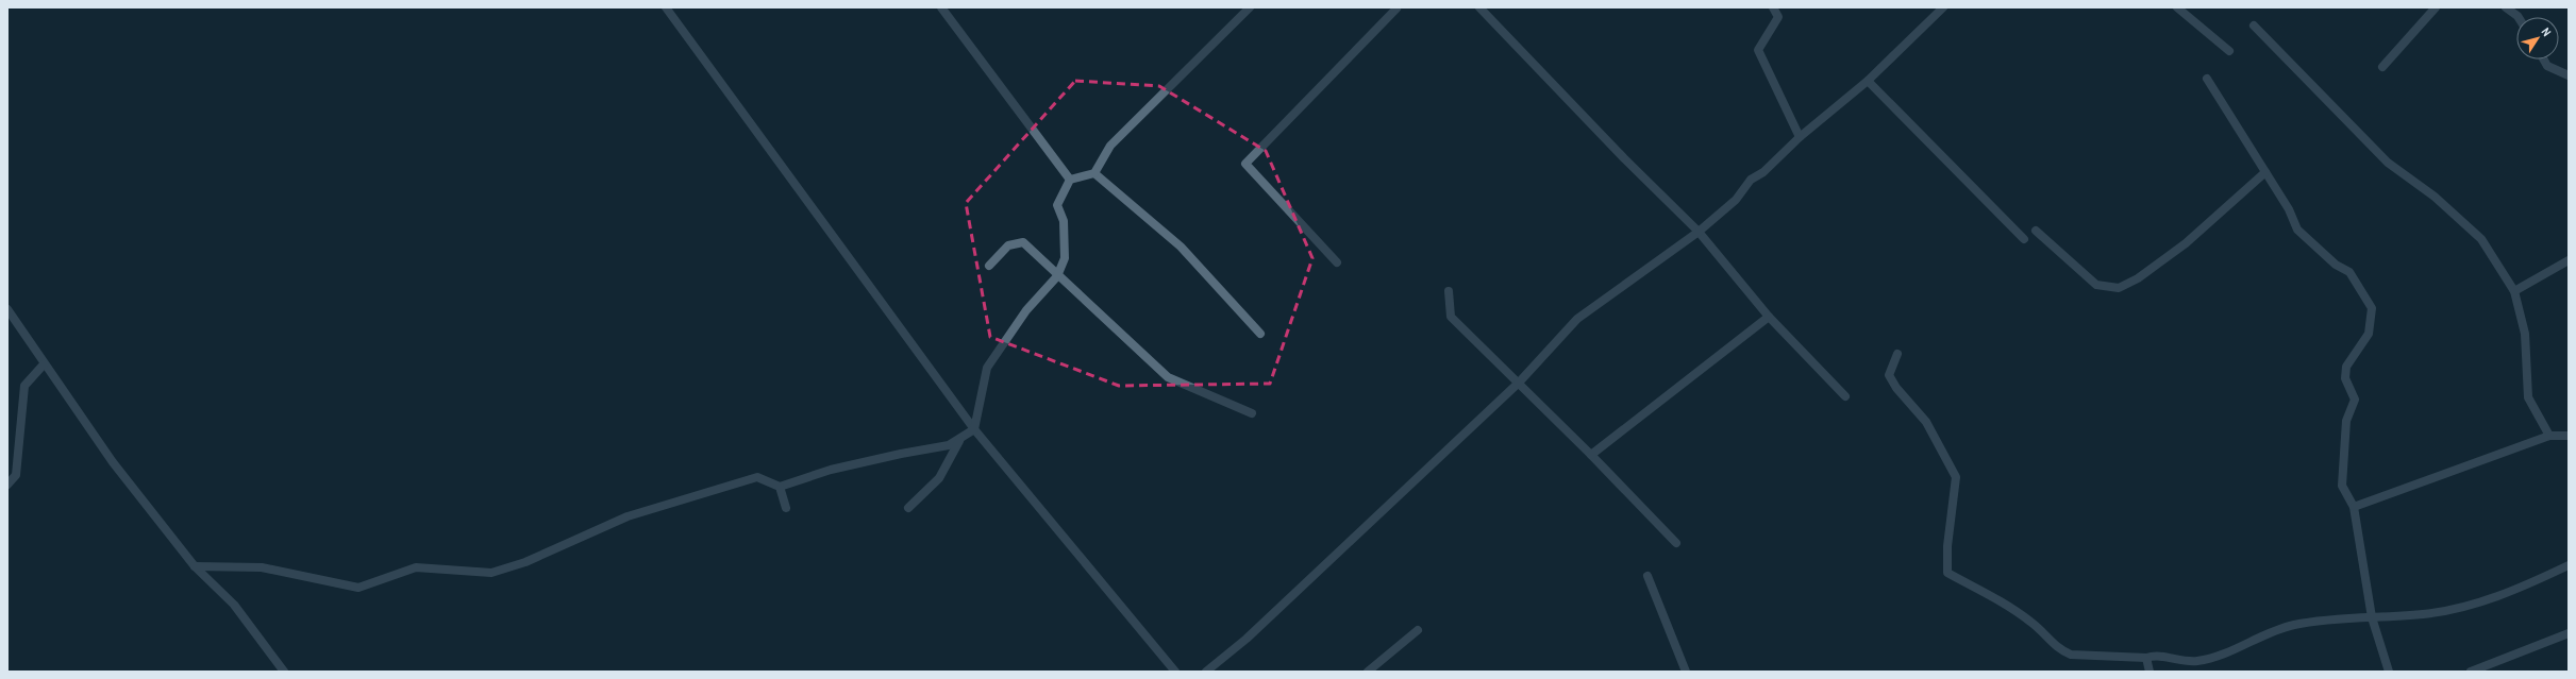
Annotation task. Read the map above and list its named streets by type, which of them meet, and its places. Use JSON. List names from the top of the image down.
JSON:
{
  "north": "top right"
}
